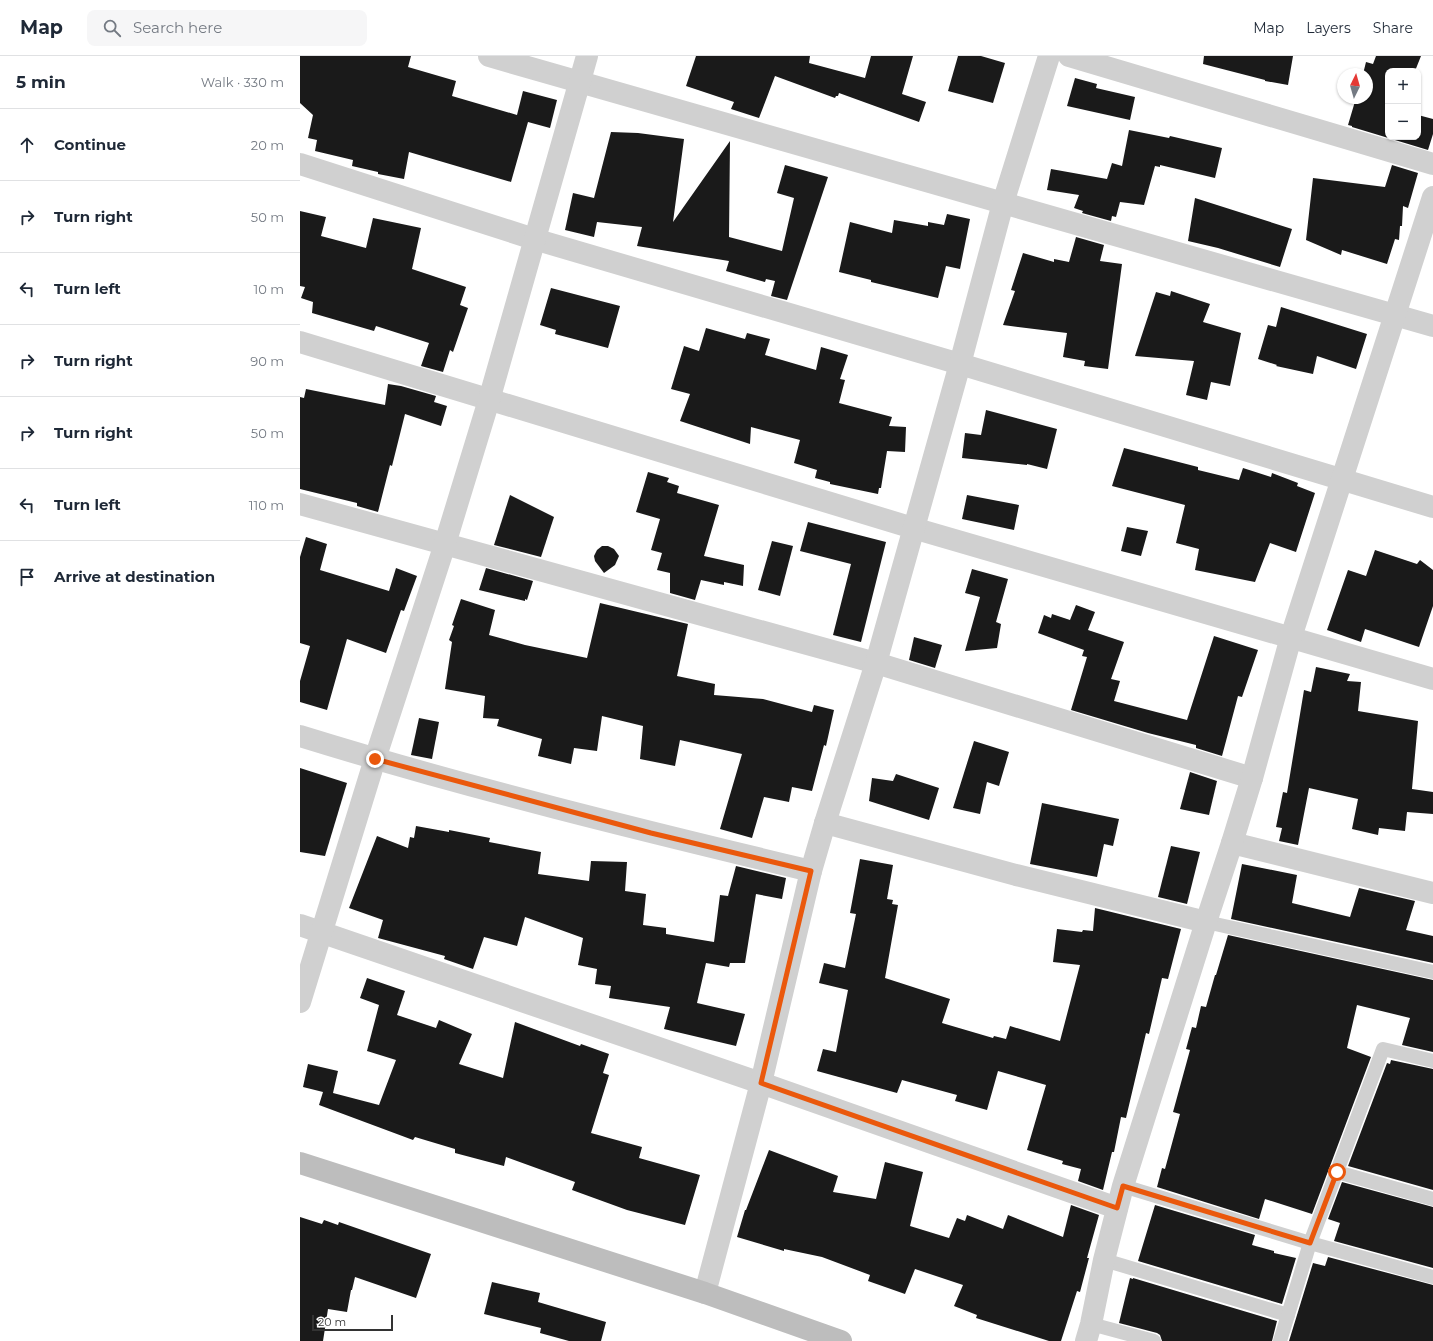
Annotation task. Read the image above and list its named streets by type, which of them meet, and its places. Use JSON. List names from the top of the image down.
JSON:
{
  "scale_bar": "20 m",
  "north": "top",
  "page": {
    "header": "Map",
    "search": "Search here",
    "nav": ["Map", "Layers", "Share"],
    "heading": ["5 min", "Walk · 330 m"],
    "map_buttons": ["+", "−"],
    "list": [
      ["Continue", "20 m"],
      ["Turn right", "50 m"],
      ["Turn left", "10 m"],
      ["Turn right", "90 m"],
      ["Turn right", "50 m"],
      ["Turn left", "110 m"],
      "Arrive at destination"
    ],
    "scale": "20 m"
  }
}
